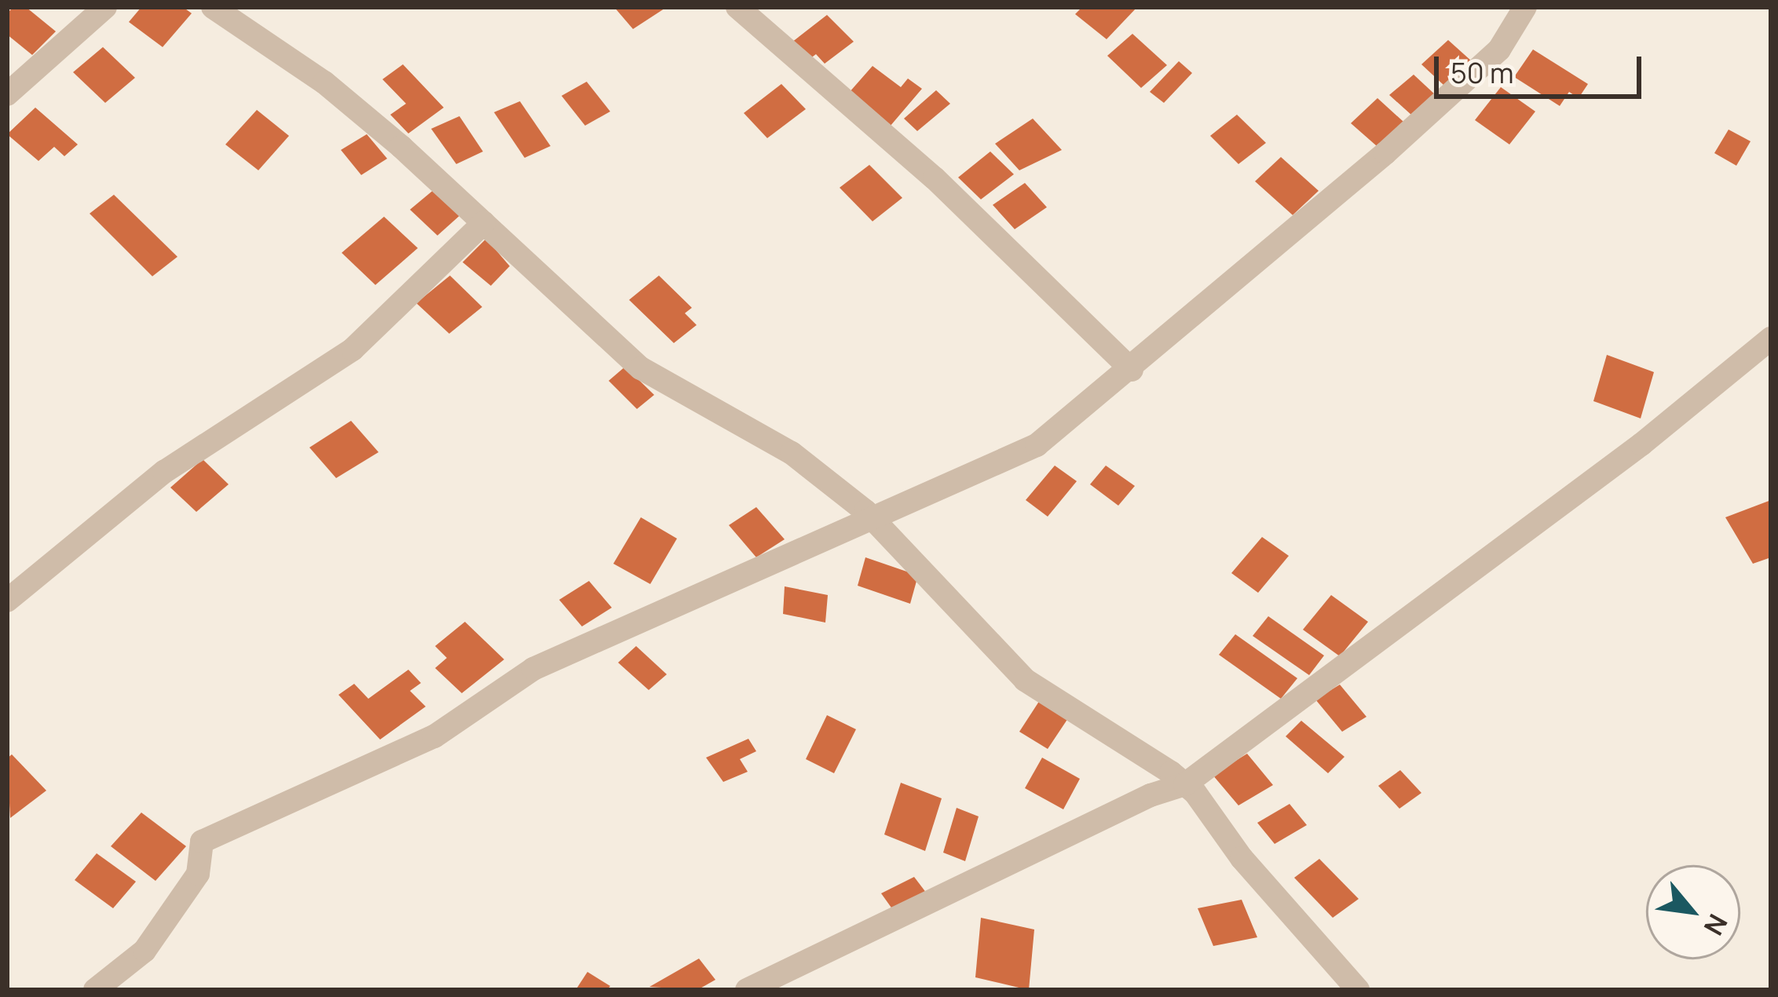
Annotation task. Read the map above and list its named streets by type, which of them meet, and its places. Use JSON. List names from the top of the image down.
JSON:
{
  "scale_bar": "50 m",
  "north": "bottom right"
}
